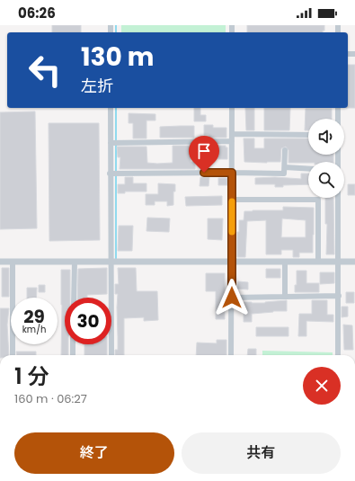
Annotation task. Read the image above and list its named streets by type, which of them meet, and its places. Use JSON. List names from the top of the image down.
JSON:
{
  "page": {
    "status": "06:26",
    "turn": ["130 m", "左折"],
    "speed": "29 km/h",
    "limit": "30",
    "heading": ["1 分", "160 m · 06:27"],
    "buttons": ["終了", "共有"]
  }
}
